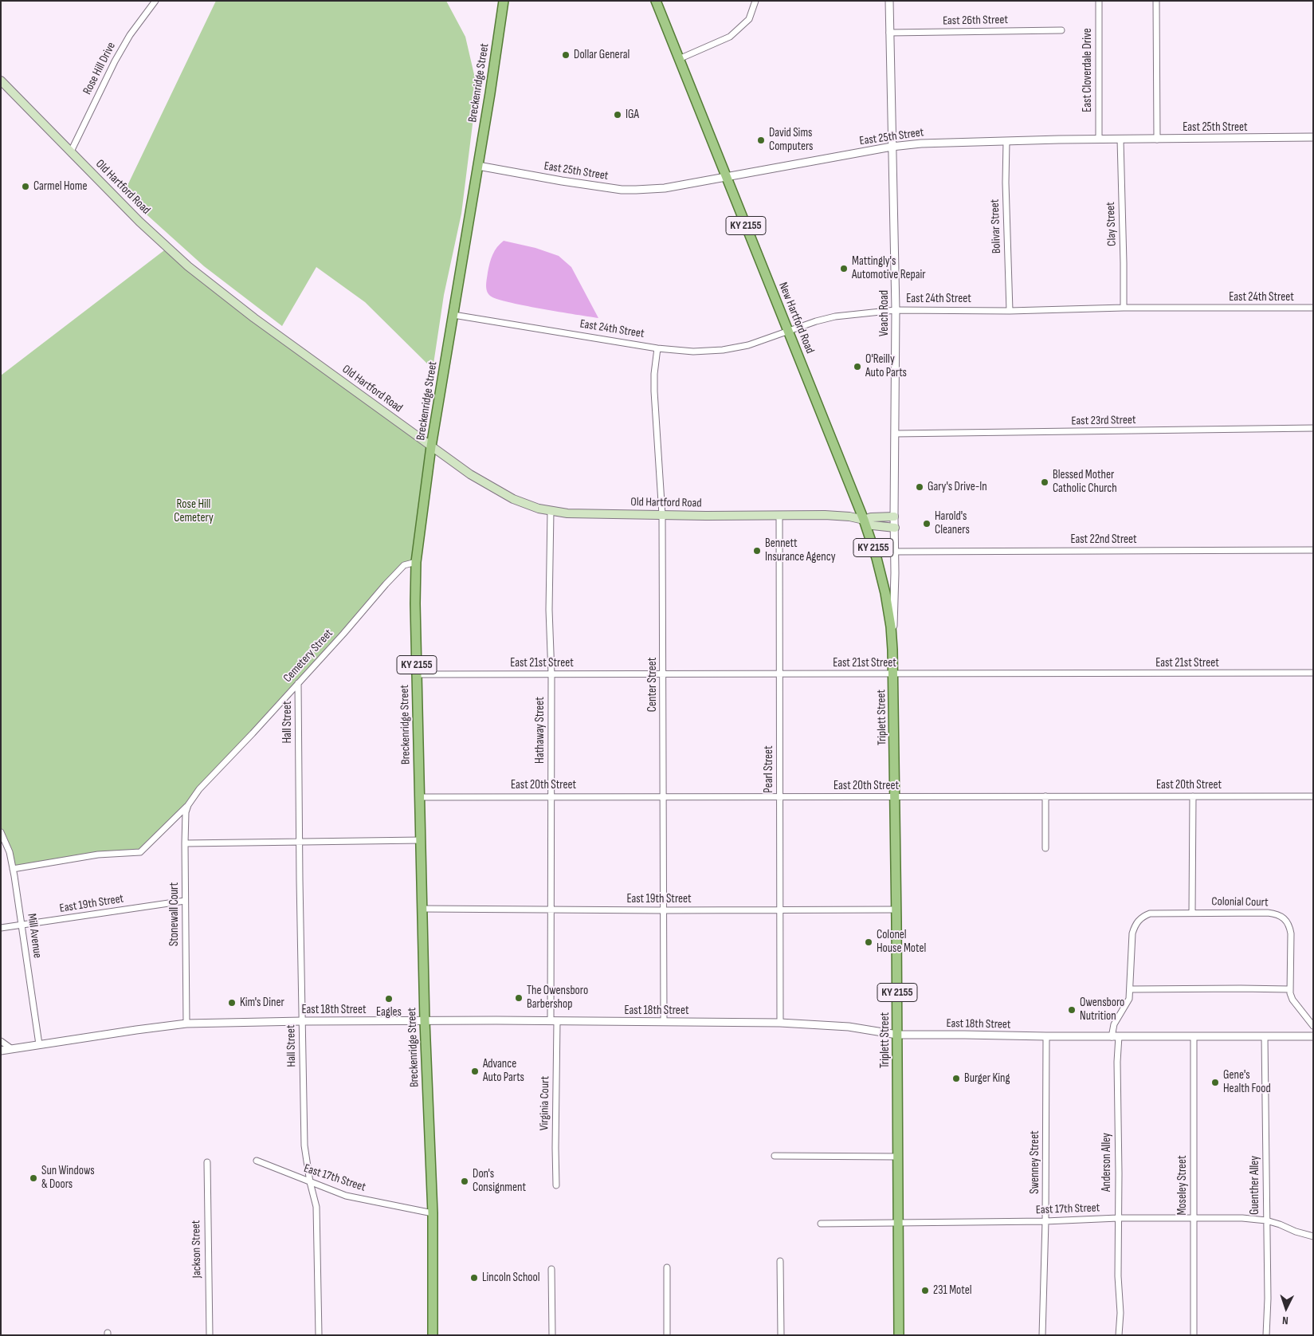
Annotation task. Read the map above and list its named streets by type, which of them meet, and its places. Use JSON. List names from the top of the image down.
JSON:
{
  "streets": {
    "main road": [
      "Breckenridge Street",
      "Old Hartford Road",
      "KY 2155",
      "New Hartford Road",
      "Triplett Street"
    ],
    "street": [
      "East 26th Street",
      "Rose Hill Drive",
      "East Cloverdale Drive",
      "East 25th Street",
      "Clay Street",
      "Bolivar Street",
      "East 24th Street",
      "Veach Road",
      "East 23rd Street",
      "East 22nd Street",
      "Cemetery Street",
      "East 21st Street",
      "Center Street",
      "Hall Street",
      "Hathaway Street",
      "Pearl Street",
      "East 20th Street",
      "East 19th Street",
      "Colonial Court",
      "Stonewall Court",
      "Mill Avenue",
      "East 18th Street",
      "Virginia Court",
      "Swenney Street",
      "Anderson Alley",
      "East 17th Street",
      "Moseley Street",
      "Guenther Alley",
      "Jackson Street"
    ]
  },
  "crossings": [
    ["East 26th Street", "Veach Road"],
    ["Rose Hill Drive", "Old Hartford Road"],
    ["East Cloverdale Drive", "East 25th Street"],
    ["Breckenridge Street", "East 25th Street"],
    ["Breckenridge Street", "Old Hartford Road"],
    ["Breckenridge Street", "East 24th Street"],
    ["Breckenridge Street", "Cemetery Street"],
    ["Breckenridge Street", "East 21st Street"],
    ["Breckenridge Street", "East 20th Street"],
    ["Breckenridge Street", "East 19th Street"],
    ["Breckenridge Street", "East 18th Street"],
    ["Breckenridge Street", "East 17th Street"],
    ["East 25th Street", "Clay Street"],
    ["East 25th Street", "Bolivar Street"],
    ["East 25th Street", "Veach Road"],
    ["East 25th Street", "New Hartford Road"],
    ["Old Hartford Road", "New Hartford Road"],
    ["Old Hartford Road", "Center Street"],
    ["Old Hartford Road", "Hathaway Street"],
    ["Old Hartford Road", "Pearl Street"],
    ["Clay Street", "East 24th Street"],
    ["Bolivar Street", "East 24th Street"],
    ["East 24th Street", "Veach Road"],
    ["East 24th Street", "New Hartford Road"],
    ["East 24th Street", "Center Street"],
    ["Veach Road", "New Hartford Road"],
    ["Veach Road", "East 23rd Street"],
    ["Veach Road", "East 22nd Street"],
    ["Veach Road", "Triplett Street"],
    ["New Hartford Road", "Triplett Street"],
    ["Cemetery Street", "Hall Street"],
    ["Cemetery Street", "Stonewall Court"],
    ["Cemetery Street", "Mill Avenue"],
    ["East 21st Street", "Center Street"],
    ["East 21st Street", "Triplett Street"],
    ["East 21st Street", "Hathaway Street"],
    ["East 21st Street", "Pearl Street"],
    ["Center Street", "East 20th Street"],
    ["Center Street", "East 19th Street"],
    ["Center Street", "East 18th Street"],
    ["Triplett Street", "East 20th Street"],
    ["Triplett Street", "East 19th Street"],
    ["Triplett Street", "East 18th Street"],
    ["Triplett Street", "East 17th Street"],
    ["Hall Street", "East 18th Street"],
    ["Hall Street", "East 17th Street"],
    ["Hathaway Street", "East 20th Street"],
    ["Hathaway Street", "East 19th Street"],
    ["Hathaway Street", "East 18th Street"],
    ["Hathaway Street", "Virginia Court"],
    ["Pearl Street", "East 20th Street"],
    ["Pearl Street", "East 19th Street"],
    ["Pearl Street", "East 18th Street"],
    ["East 19th Street", "Stonewall Court"],
    ["East 19th Street", "Mill Avenue"],
    ["Colonial Court", "East 18th Street"],
    ["Colonial Court", "Anderson Alley"],
    ["Stonewall Court", "East 18th Street"],
    ["Mill Avenue", "East 18th Street"],
    ["East 18th Street", "Virginia Court"],
    ["East 18th Street", "Swenney Street"],
    ["East 18th Street", "Anderson Alley"],
    ["East 18th Street", "Moseley Street"],
    ["East 18th Street", "Guenther Alley"],
    ["Swenney Street", "East 17th Street"],
    ["Anderson Alley", "East 17th Street"],
    ["East 17th Street", "Moseley Street"],
    ["East 17th Street", "Guenther Alley"]
  ],
  "parks": ["Rose Hill Cemetery"],
  "places": [
    "Dollar General",
    "IGA",
    "David Sims Computers",
    "Carmel Home",
    "Mattingly's Automotive Repair",
    "O'Reilly Auto Parts",
    "Blessed Mother Catholic Church",
    "Gary's Drive-In",
    "Harold's Cleaners",
    "Bennett Insurance Agency",
    "Colonel House Motel",
    "The Owensboro Barbershop",
    "Eagles",
    "Kim's Diner",
    "Owensboro Nutrition",
    "Advance Auto Parts",
    "Burger King",
    "Gene's Health Food",
    "Sun Windows & Doors",
    "Don's Consignment",
    "Lincoln School",
    "231 Motel"
  ],
  "north": "bottom"
}
